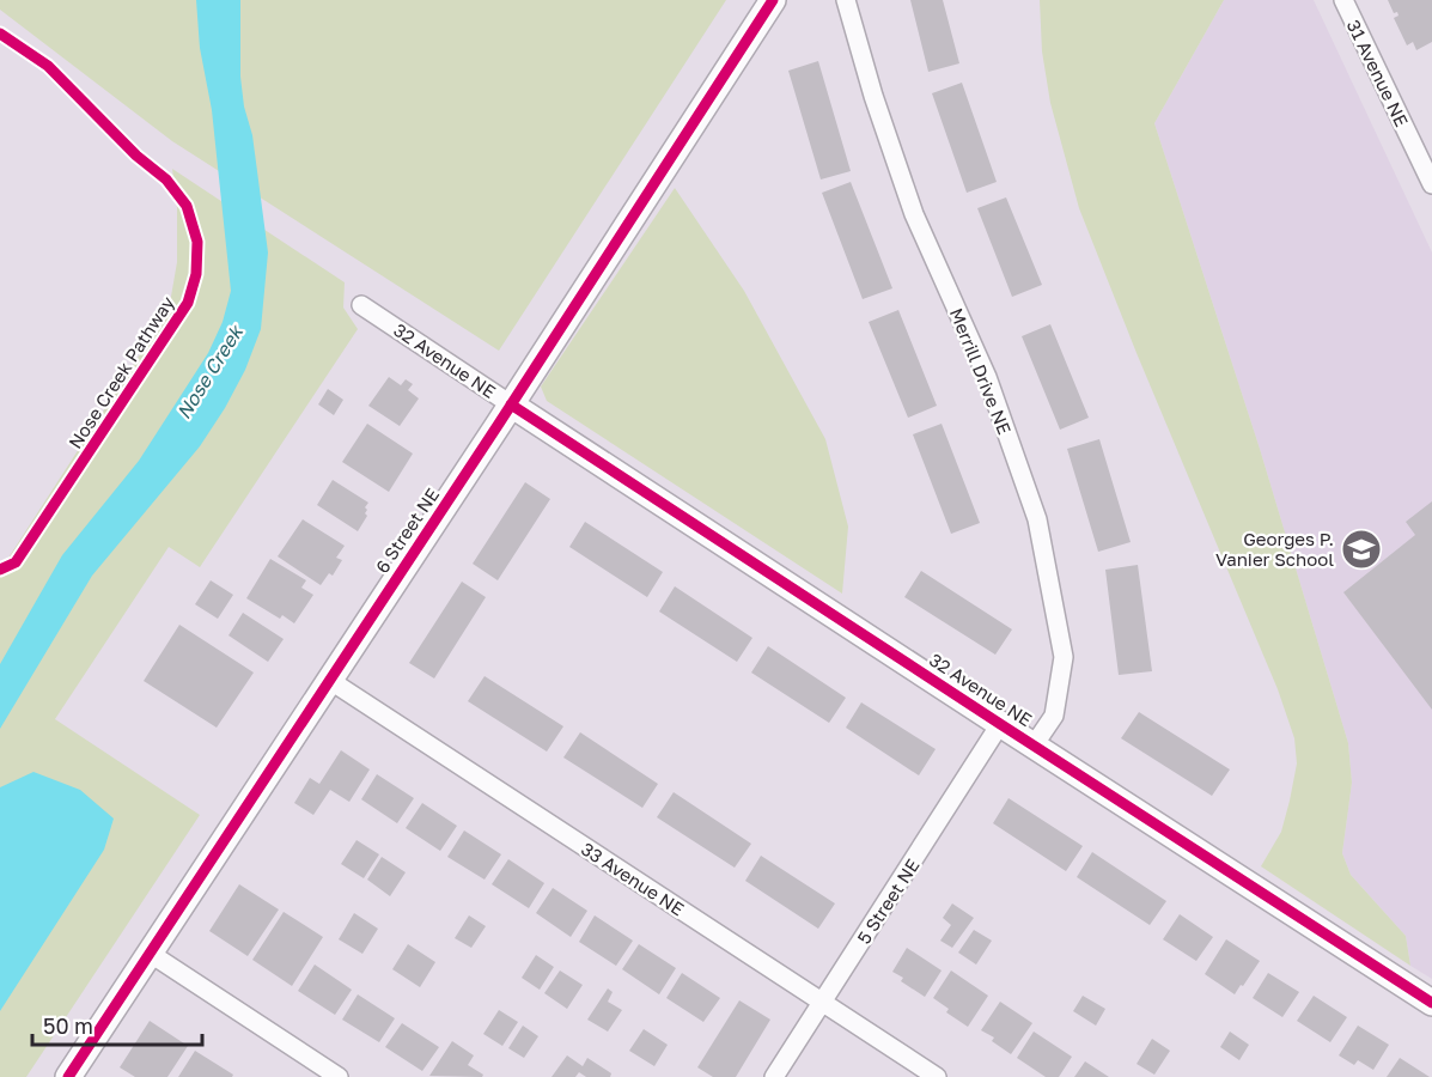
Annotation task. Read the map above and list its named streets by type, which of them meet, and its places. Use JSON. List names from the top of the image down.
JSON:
{
  "streets": {
    "street": [
      "31 Avenue NE",
      "32 Avenue NE",
      "Merrill Drive NE",
      "6 Street NE",
      "33 Avenue NE",
      "5 Street NE"
    ],
    "cycle path": ["Nose Creek Pathway"]
  },
  "crossings": [
    ["32 Avenue NE", "Merrill Drive NE"],
    ["32 Avenue NE", "6 Street NE"],
    ["32 Avenue NE", "5 Street NE"],
    ["6 Street NE", "33 Avenue NE"],
    ["33 Avenue NE", "5 Street NE"]
  ],
  "water": ["Nose Creek"],
  "places": {
    "school or university": ["Georges P. Vanier School"]
  },
  "scale_bar": "50 m"
}
